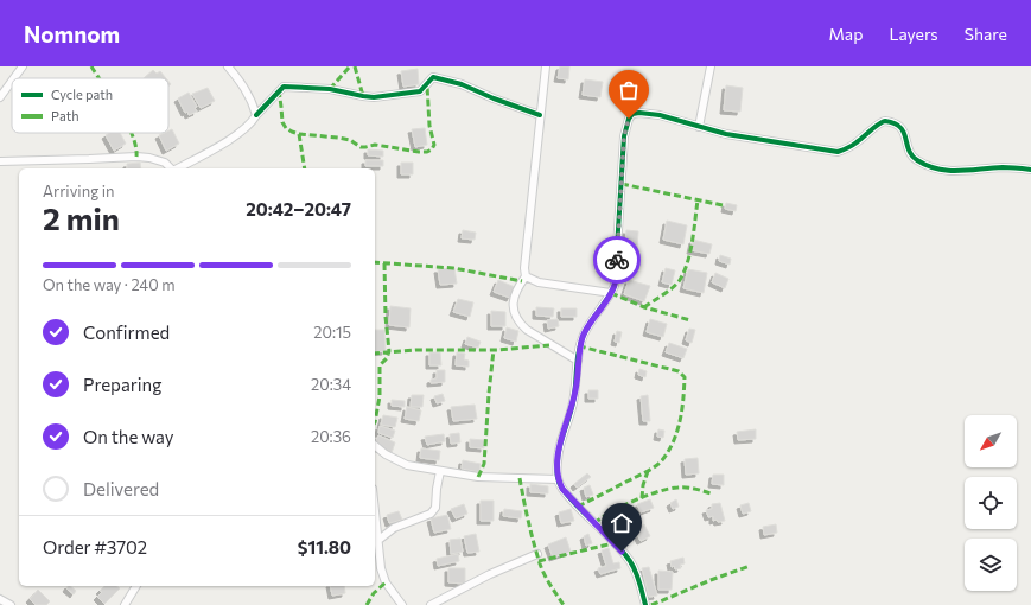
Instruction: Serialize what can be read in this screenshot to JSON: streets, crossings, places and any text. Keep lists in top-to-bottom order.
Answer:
{
  "legend": ["Cycle path", "Path"],
  "north": "bottom left",
  "page": {
    "header": "Nomnom",
    "nav": ["Map", "Layers", "Share"],
    "heading": ["2 min", "Arriving in", "20:42–20:47"],
    "panel": ["Order #3702", "$11.80"],
    "bar": "On the way · 240 m",
    "list": [
      ["Confirmed", "20:15"],
      ["Preparing", "20:34"],
      ["On the way", "20:36"],
      "Delivered"
    ]
  }
}
